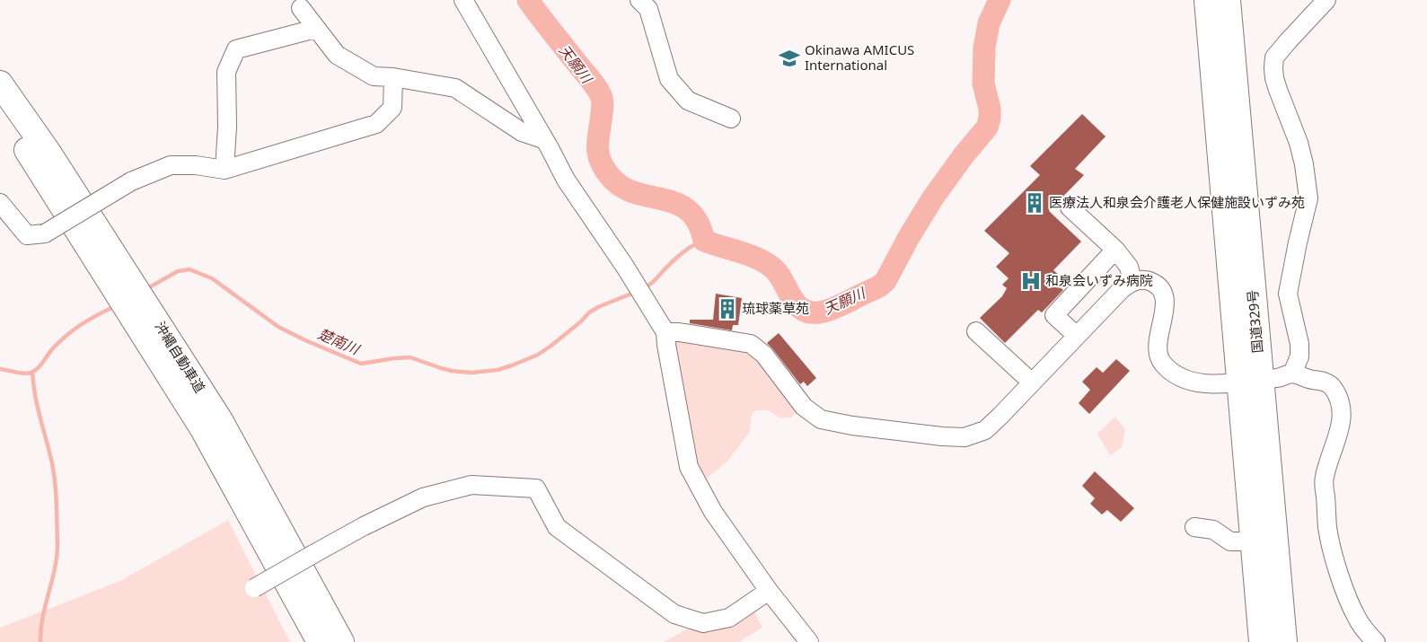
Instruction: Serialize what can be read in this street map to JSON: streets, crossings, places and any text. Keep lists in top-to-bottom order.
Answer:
{
  "streets": {
    "highway": ["国道329号", "沖縄自動車道"]
  },
  "water": ["天願川", "楚南川"],
  "places": {
    "school or university": ["Okinawa AMICUS International"],
    "building": ["医療法人和泉会介護老人保健施設いずみ苑", "琉球薬草苑"],
    "hospital": ["和泉会いずみ病院"]
  }
}
